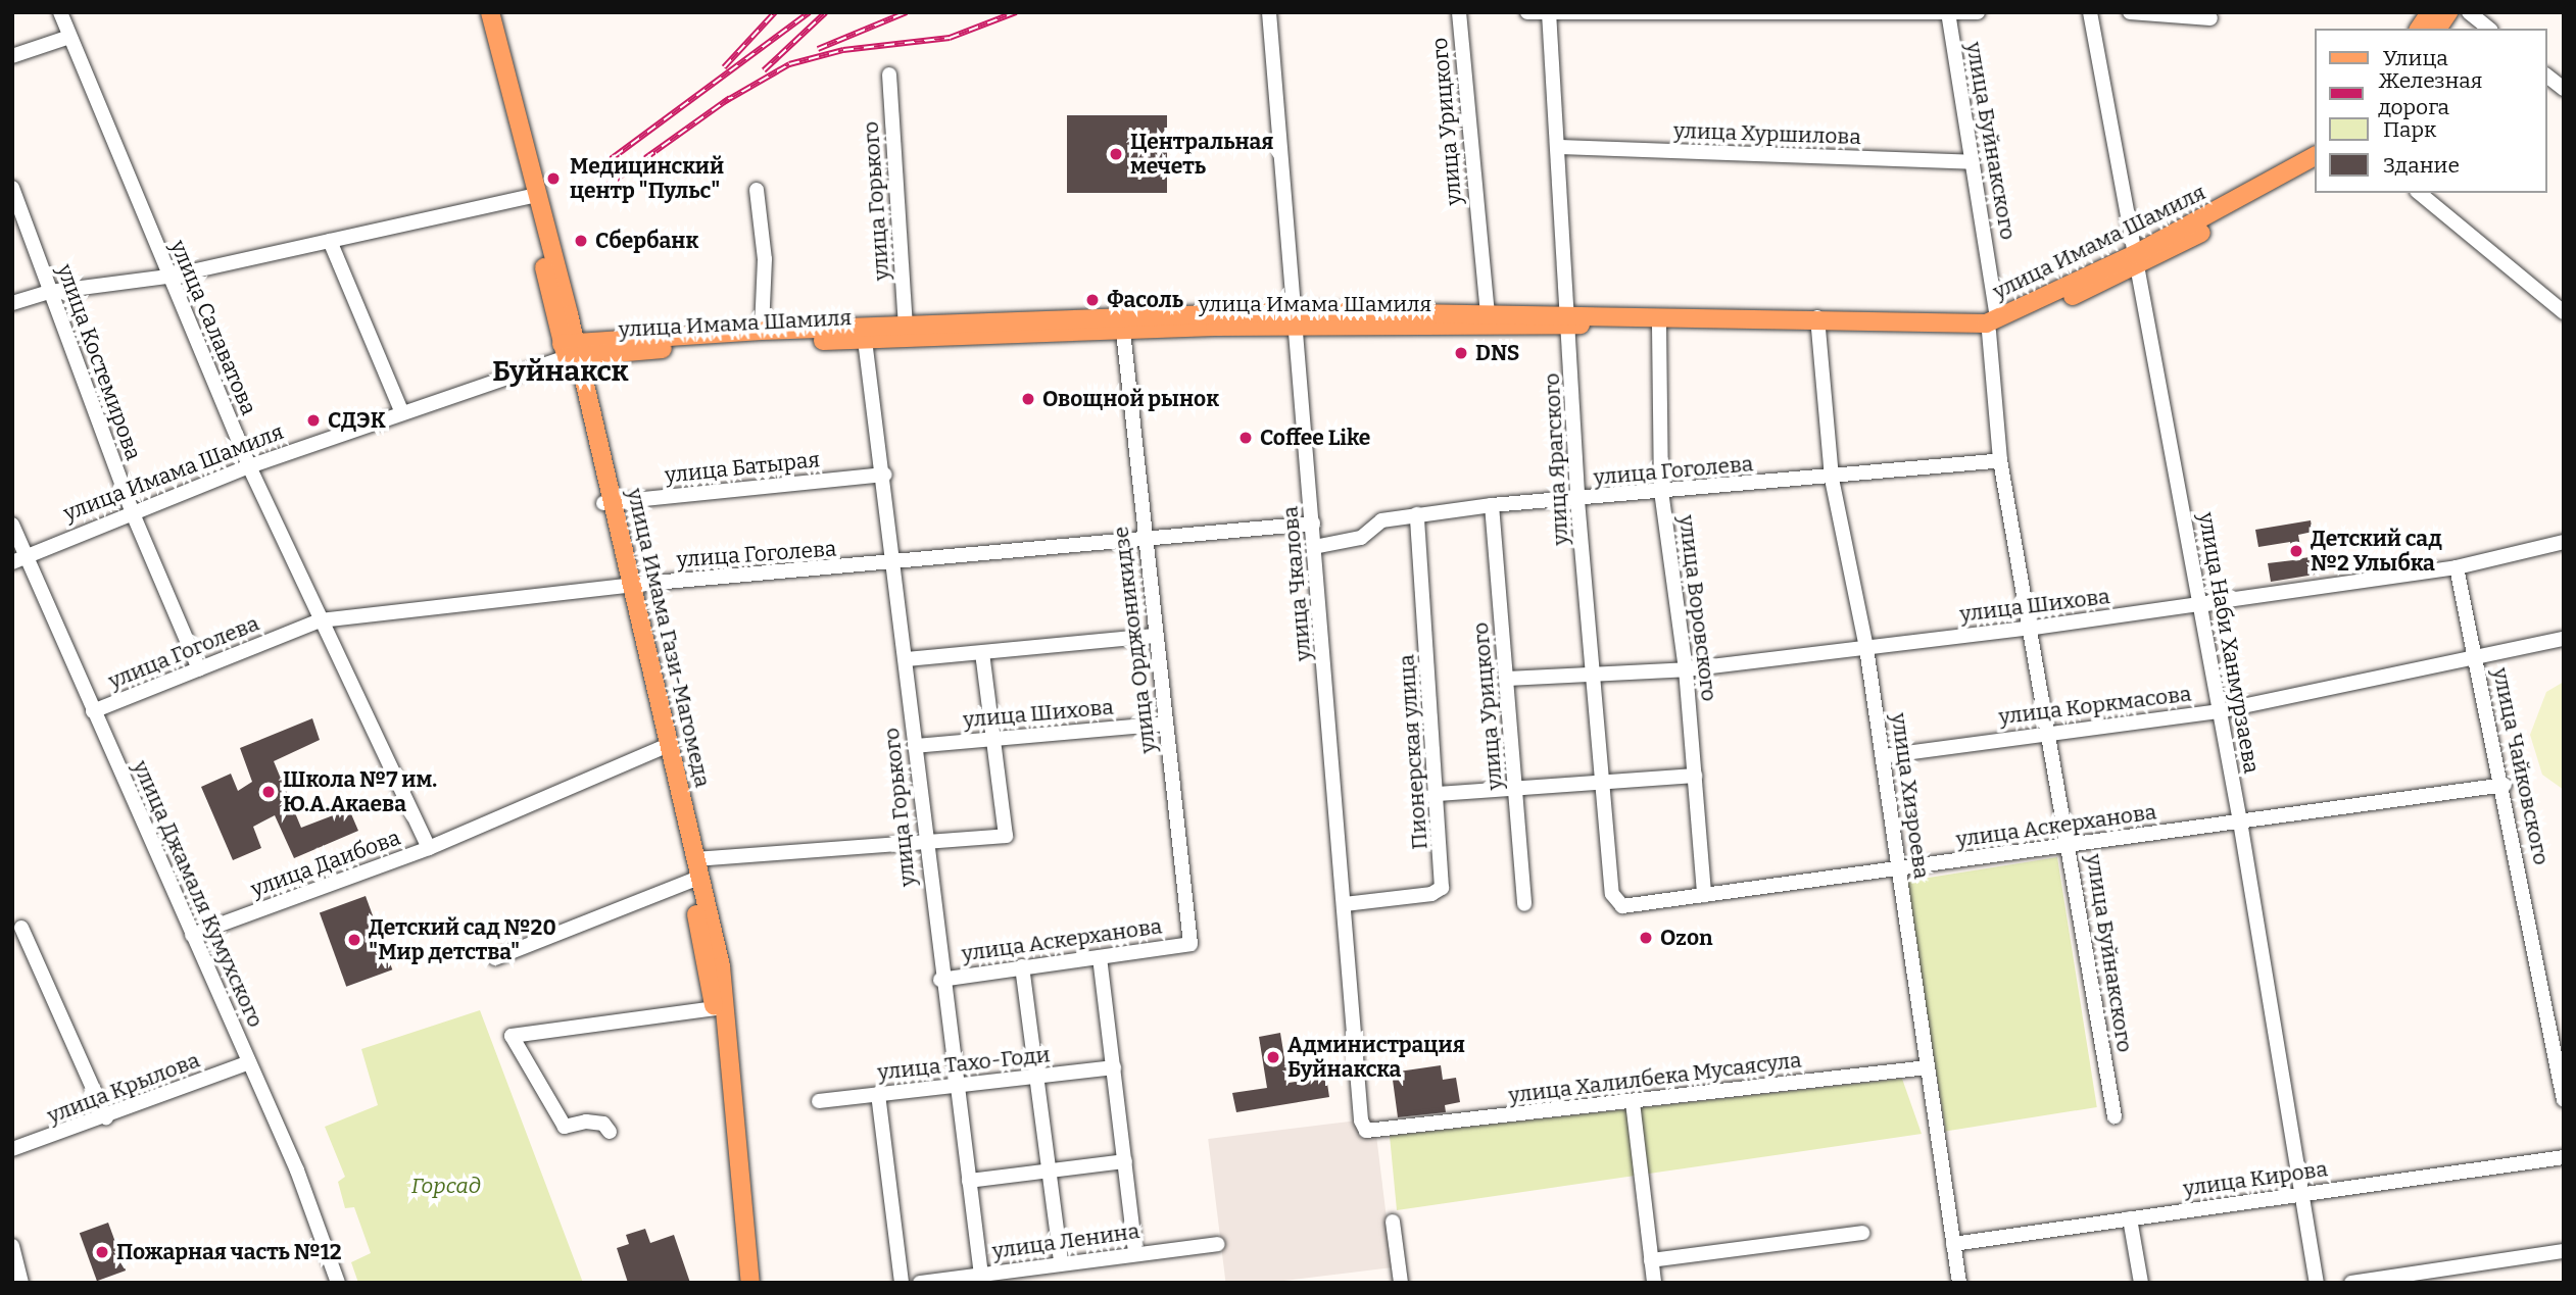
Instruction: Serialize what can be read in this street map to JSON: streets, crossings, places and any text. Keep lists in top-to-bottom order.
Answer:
{
  "streets": {
    "main road": ["улица Имама Шамиля", "улица Имама Гази-Магомеда"],
    "street": [
      "улица Урицкого",
      "улица Хуршилова",
      "улица Буйнакского",
      "улица Горького",
      "улица Салаватова",
      "улица Костемирова",
      "улица Ярагского",
      "улица Батырая",
      "улица Гоголева",
      "улица Чкалова",
      "улица Шихова",
      "улица Воровского",
      "улица Орджоникидзе",
      "улица Наби Ханмурзаева",
      "улица Коркмасова",
      "Пионерская улица",
      "улица Чайковского",
      "улица Хизроева",
      "улица Аскерханова",
      "улица Даибова",
      "улица Джамаля Кумухского",
      "улица Тахо-Годи",
      "улица Халилбека Мусаясула",
      "улица Крылова",
      "улица Кирова",
      "улица Ленина"
    ]
  },
  "crossings": [
    ["улица Урицкого", "улица Имама Шамиля"],
    ["улица Урицкого", "улица Гоголева"],
    ["улица Урицкого", "улица Шихова"],
    ["улица Хуршилова", "улица Буйнакского"],
    ["улица Хуршилова", "улица Ярагского"],
    ["улица Буйнакского", "улица Имама Шамиля"],
    ["улица Буйнакского", "улица Гоголева"],
    ["улица Буйнакского", "улица Шихова"],
    ["улица Буйнакского", "улица Коркмасова"],
    ["улица Буйнакского", "улица Аскерханова"],
    ["улица Горького", "улица Имама Шамиля"],
    ["улица Горького", "улица Батырая"],
    ["улица Горького", "улица Гоголева"],
    ["улица Горького", "улица Шихова"],
    ["улица Горького", "улица Аскерханова"],
    ["улица Горького", "улица Тахо-Годи"],
    ["улица Горького", "улица Ленина"],
    ["улица Имама Шамиля", "улица Салаватова"],
    ["улица Имама Шамиля", "улица Костемирова"],
    ["улица Имама Шамиля", "улица Ярагского"],
    ["улица Имама Шамиля", "улица Чкалова"],
    ["улица Имама Шамиля", "улица Воровского"],
    ["улица Имама Шамиля", "улица Имама Гази-Магомеда"],
    ["улица Имама Шамиля", "улица Орджоникидзе"],
    ["улица Имама Шамиля", "улица Наби Ханмурзаева"],
    ["улица Имама Шамиля", "улица Хизроева"],
    ["улица Имама Шамиля", "улица Джамаля Кумухского"],
    ["улица Салаватова", "улица Гоголева"],
    ["улица Салаватова", "улица Даибова"],
    ["улица Костемирова", "улица Гоголева"],
    ["улица Ярагского", "улица Гоголева"],
    ["улица Ярагского", "улица Шихова"],
    ["улица Ярагского", "улица Аскерханова"],
    ["улица Батырая", "улица Имама Гази-Магомеда"],
    ["улица Гоголева", "улица Чкалова"],
    ["улица Гоголева", "улица Воровского"],
    ["улица Гоголева", "улица Имама Гази-Магомеда"],
    ["улица Гоголева", "улица Орджоникидзе"],
    ["улица Гоголева", "Пионерская улица"],
    ["улица Гоголева", "улица Хизроева"],
    ["улица Гоголева", "улица Джамаля Кумухского"],
    ["улица Чкалова", "Пионерская улица"],
    ["улица Чкалова", "улица Халилбека Мусаясула"],
    ["улица Шихова", "улица Воровского"],
    ["улица Шихова", "улица Орджоникидзе"],
    ["улица Шихова", "улица Наби Ханмурзаева"],
    ["улица Шихова", "улица Чайковского"],
    ["улица Шихова", "улица Хизроева"],
    ["улица Воровского", "улица Аскерханова"],
    ["улица Имама Гази-Магомеда", "улица Даибова"],
    ["улица Орджоникидзе", "улица Аскерханова"],
    ["улица Наби Ханмурзаева", "улица Коркмасова"],
    ["улица Наби Ханмурзаева", "улица Аскерханова"],
    ["улица Наби Ханмурзаева", "улица Кирова"],
    ["улица Коркмасова", "улица Чайковского"],
    ["улица Коркмасова", "улица Хизроева"],
    ["улица Чайковского", "улица Аскерханова"],
    ["улица Хизроева", "улица Аскерханова"],
    ["улица Хизроева", "улица Халилбека Мусаясула"],
    ["улица Хизроева", "улица Кирова"],
    ["улица Даибова", "улица Джамаля Кумухского"],
    ["улица Джамаля Кумухского", "улица Крылова"]
  ],
  "districts": ["Буйнакск"],
  "parks": ["Горсад"],
  "places": [
    "Центральная мечеть",
    "Медицинский центр \"Пульс\"",
    "Сбербанк",
    "Фасоль",
    "DNS",
    "Овощной рынок",
    "СДЭК",
    "Coffee Like",
    "Детский сад №2 Улыбка",
    "Школа №7 им. Ю.А.Акаева",
    "Ozon",
    "Детский сад №20 \"Мир детства\"",
    "Администрация Буйнакска",
    "Пожарная часть №12"
  ],
  "legend": [
    "Улица",
    "Железная дорога",
    "Парк",
    "Здание"
  ]
}
